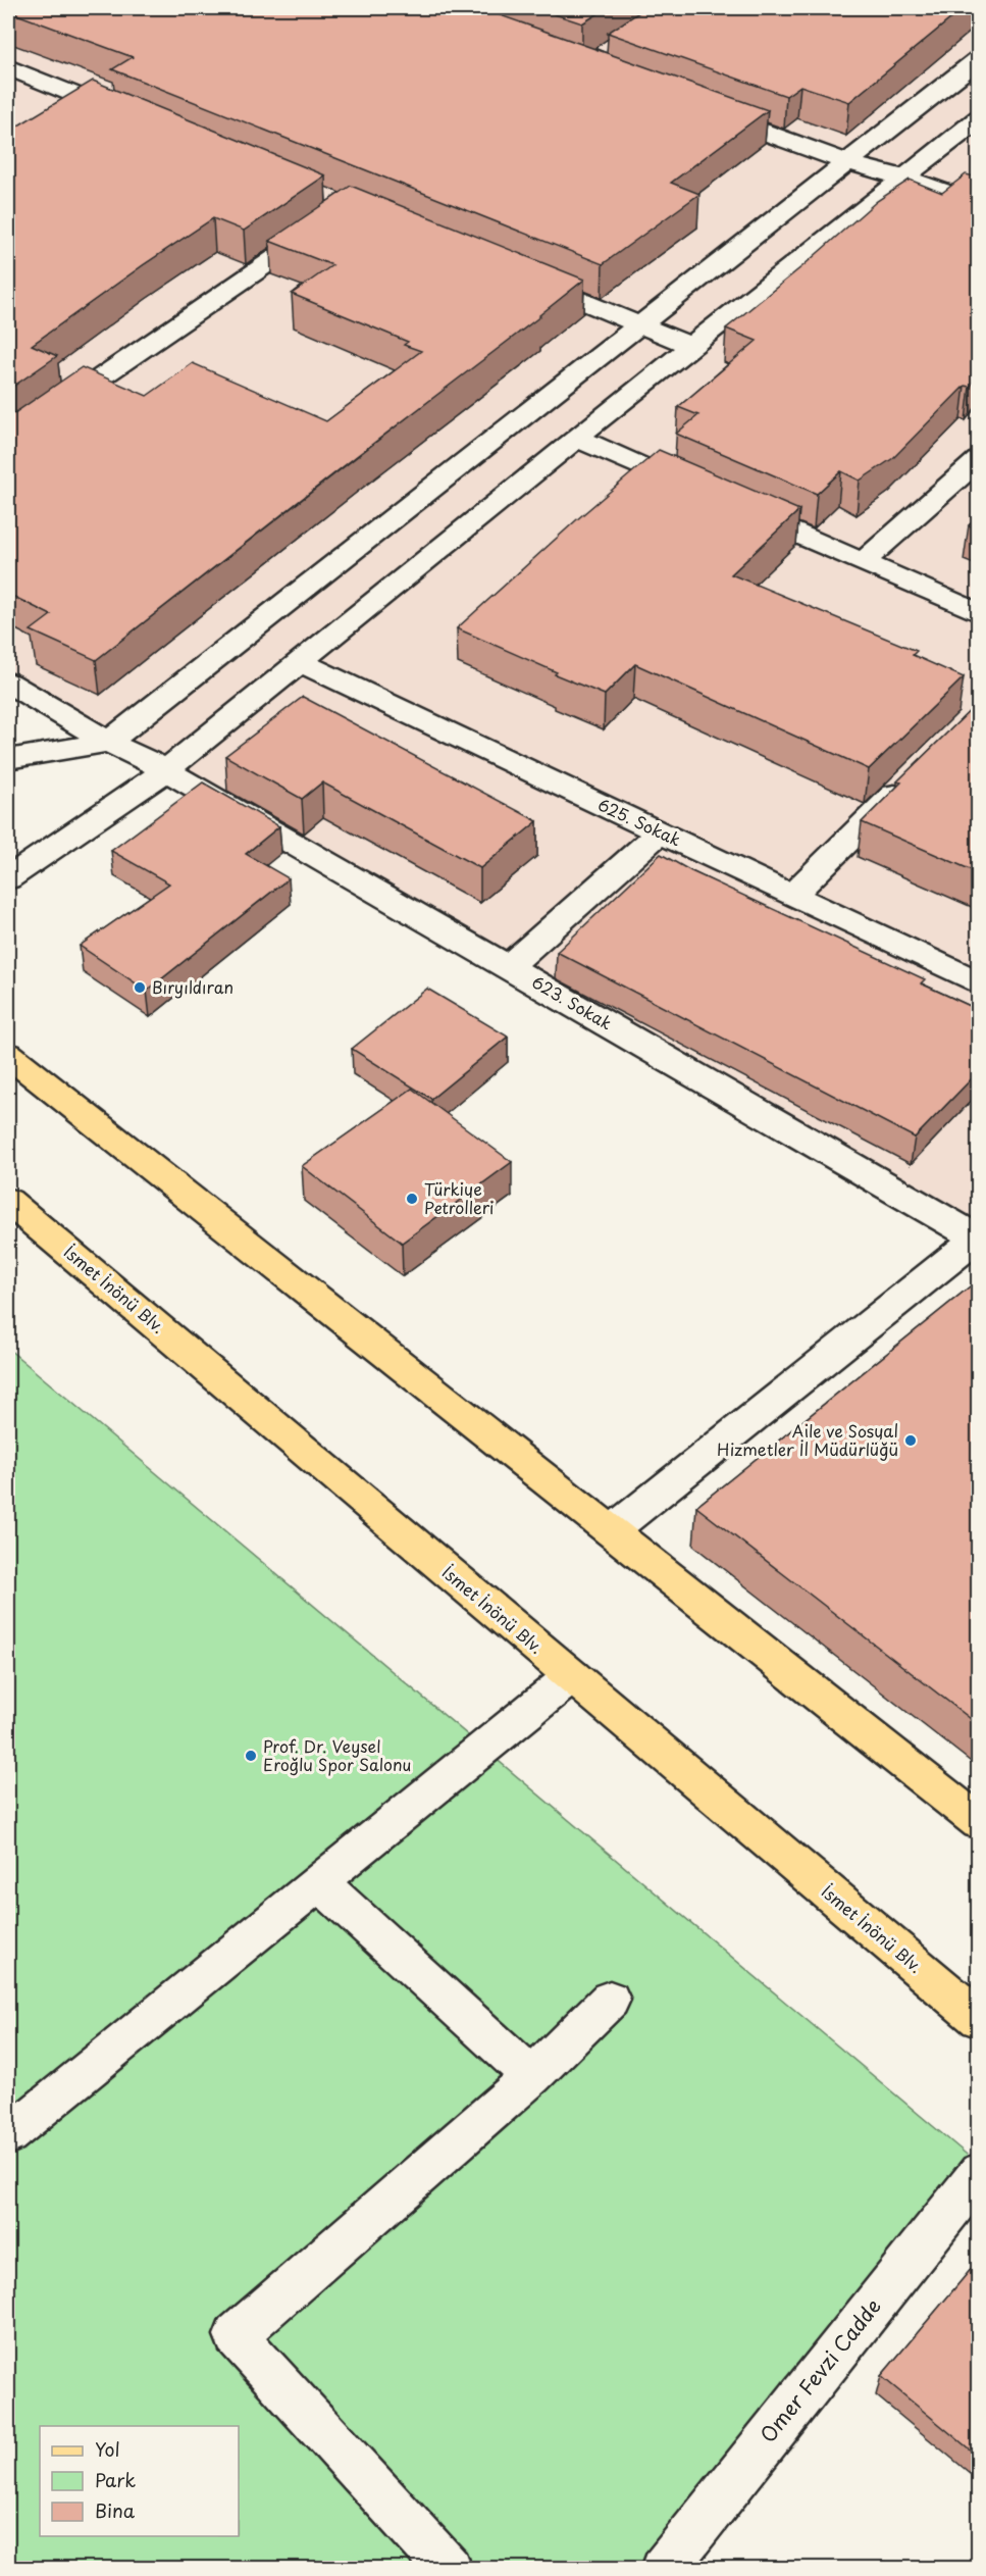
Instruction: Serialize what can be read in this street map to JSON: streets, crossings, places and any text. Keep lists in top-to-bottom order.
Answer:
{
  "streets": {
    "main road": ["İsmet İnönü Blv."],
    "street": ["625. Sokak", "623. Sokak", "Omer Fevzi Cadde"]
  },
  "places": [
    "Bıryıldıran",
    "Türkiye Petrolleri",
    "Aile ve Sosyal Hizmetler İl Müdürlüğü",
    "Prof. Dr. Veysel Eroğlu Spor Salonu"
  ],
  "legend": ["Yol", "Park", "Bina"]
}
